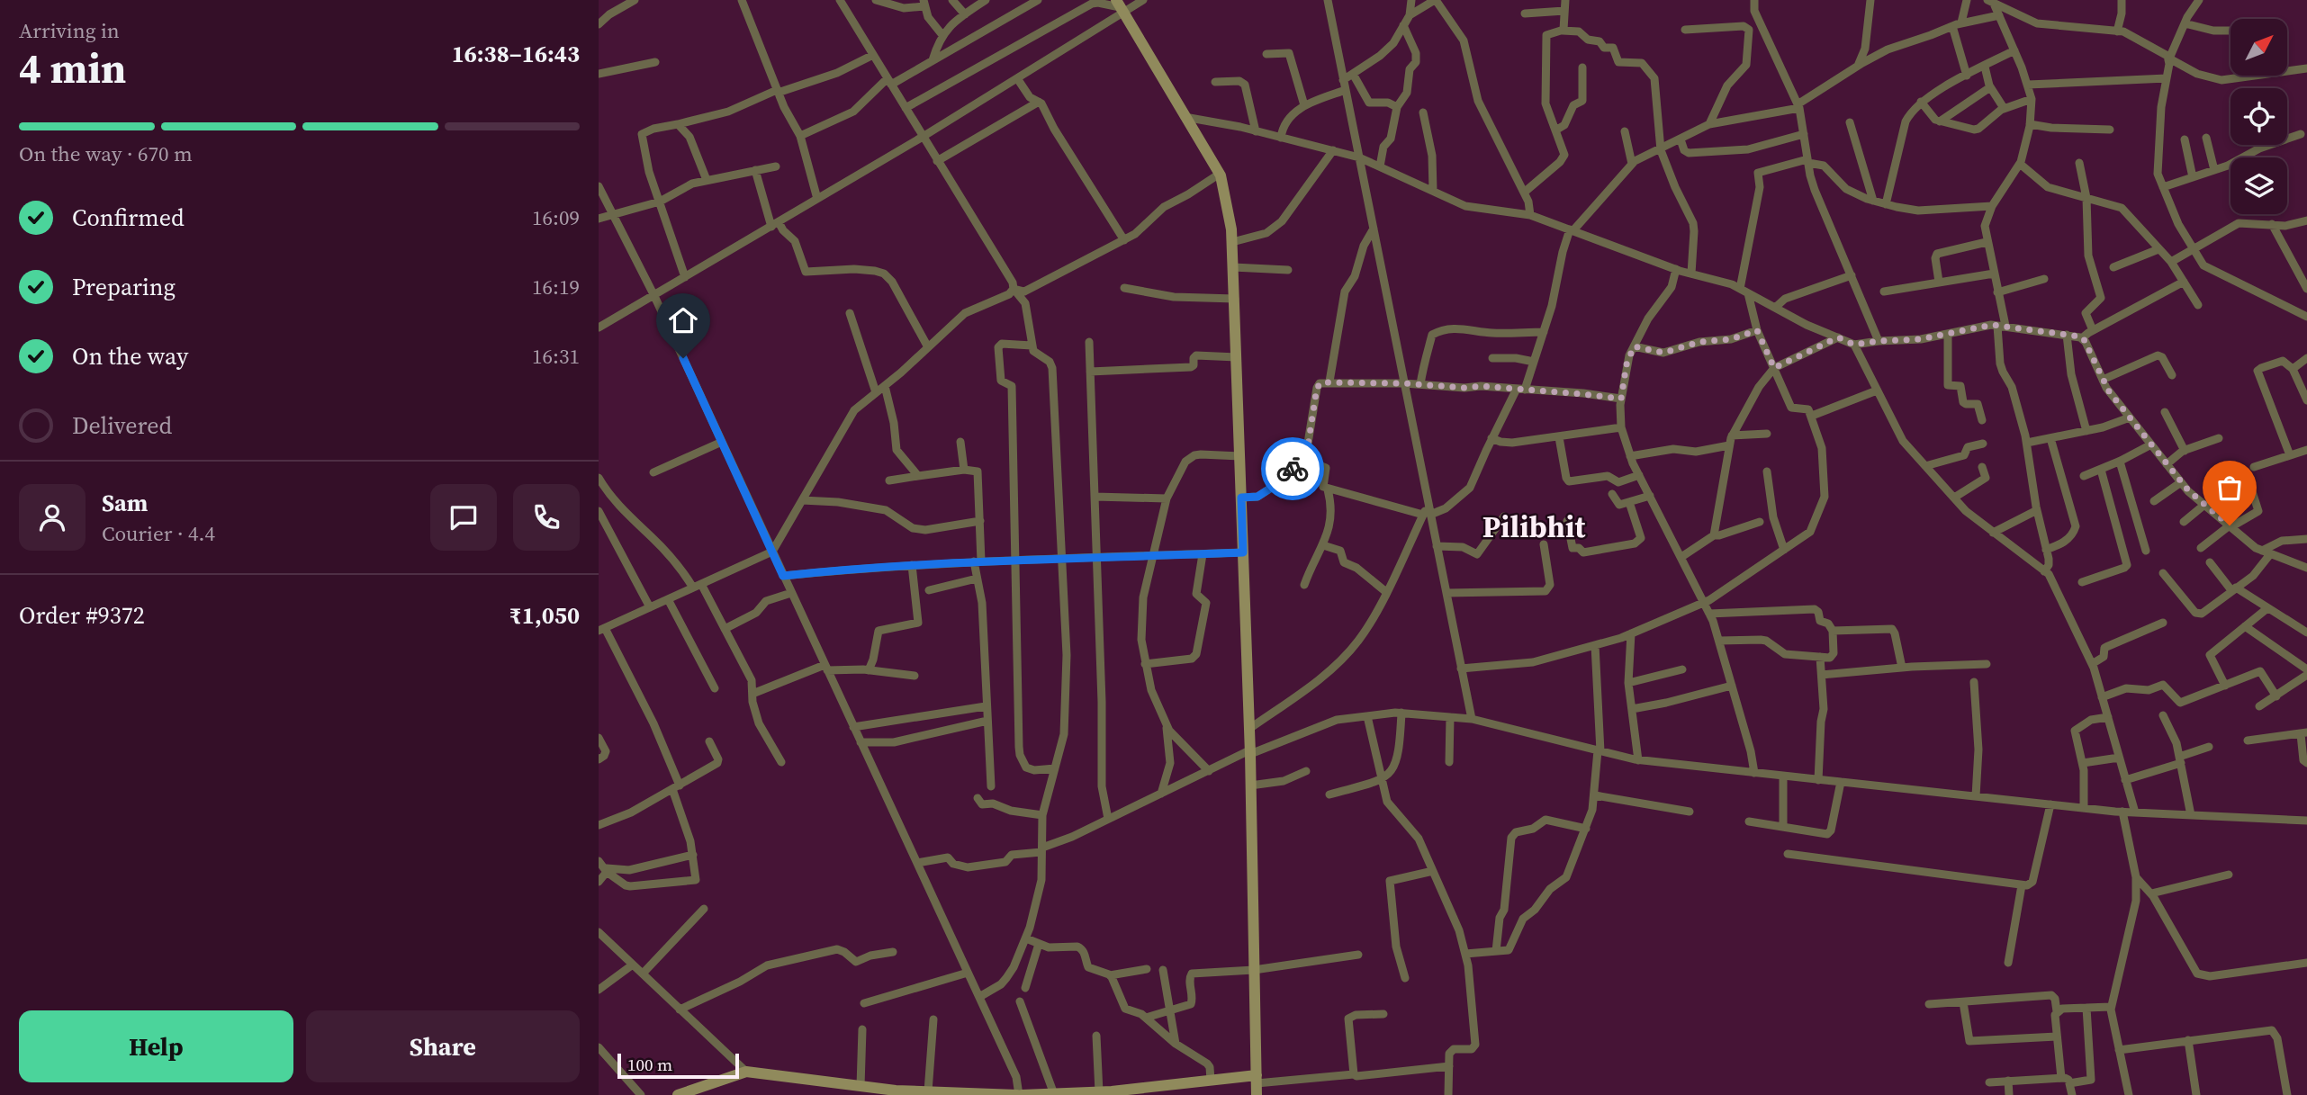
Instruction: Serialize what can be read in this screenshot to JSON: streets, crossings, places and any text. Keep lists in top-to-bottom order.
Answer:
{
  "districts": ["Pilibhit"],
  "scale_bar": "100 m",
  "north": "top right",
  "page": {
    "heading": ["4 min", "Arriving in", "16:38–16:43"],
    "panel": [
      "Sam",
      "Courier · 4.4",
      "Order #9372",
      "₹1,050"
    ],
    "bar": "On the way · 670 m",
    "list": [
      ["Confirmed", "16:09"],
      ["Preparing", "16:19"],
      ["On the way", "16:31"],
      "Delivered"
    ],
    "buttons": ["Help", "Share"],
    "scale": "100 m"
  }
}
